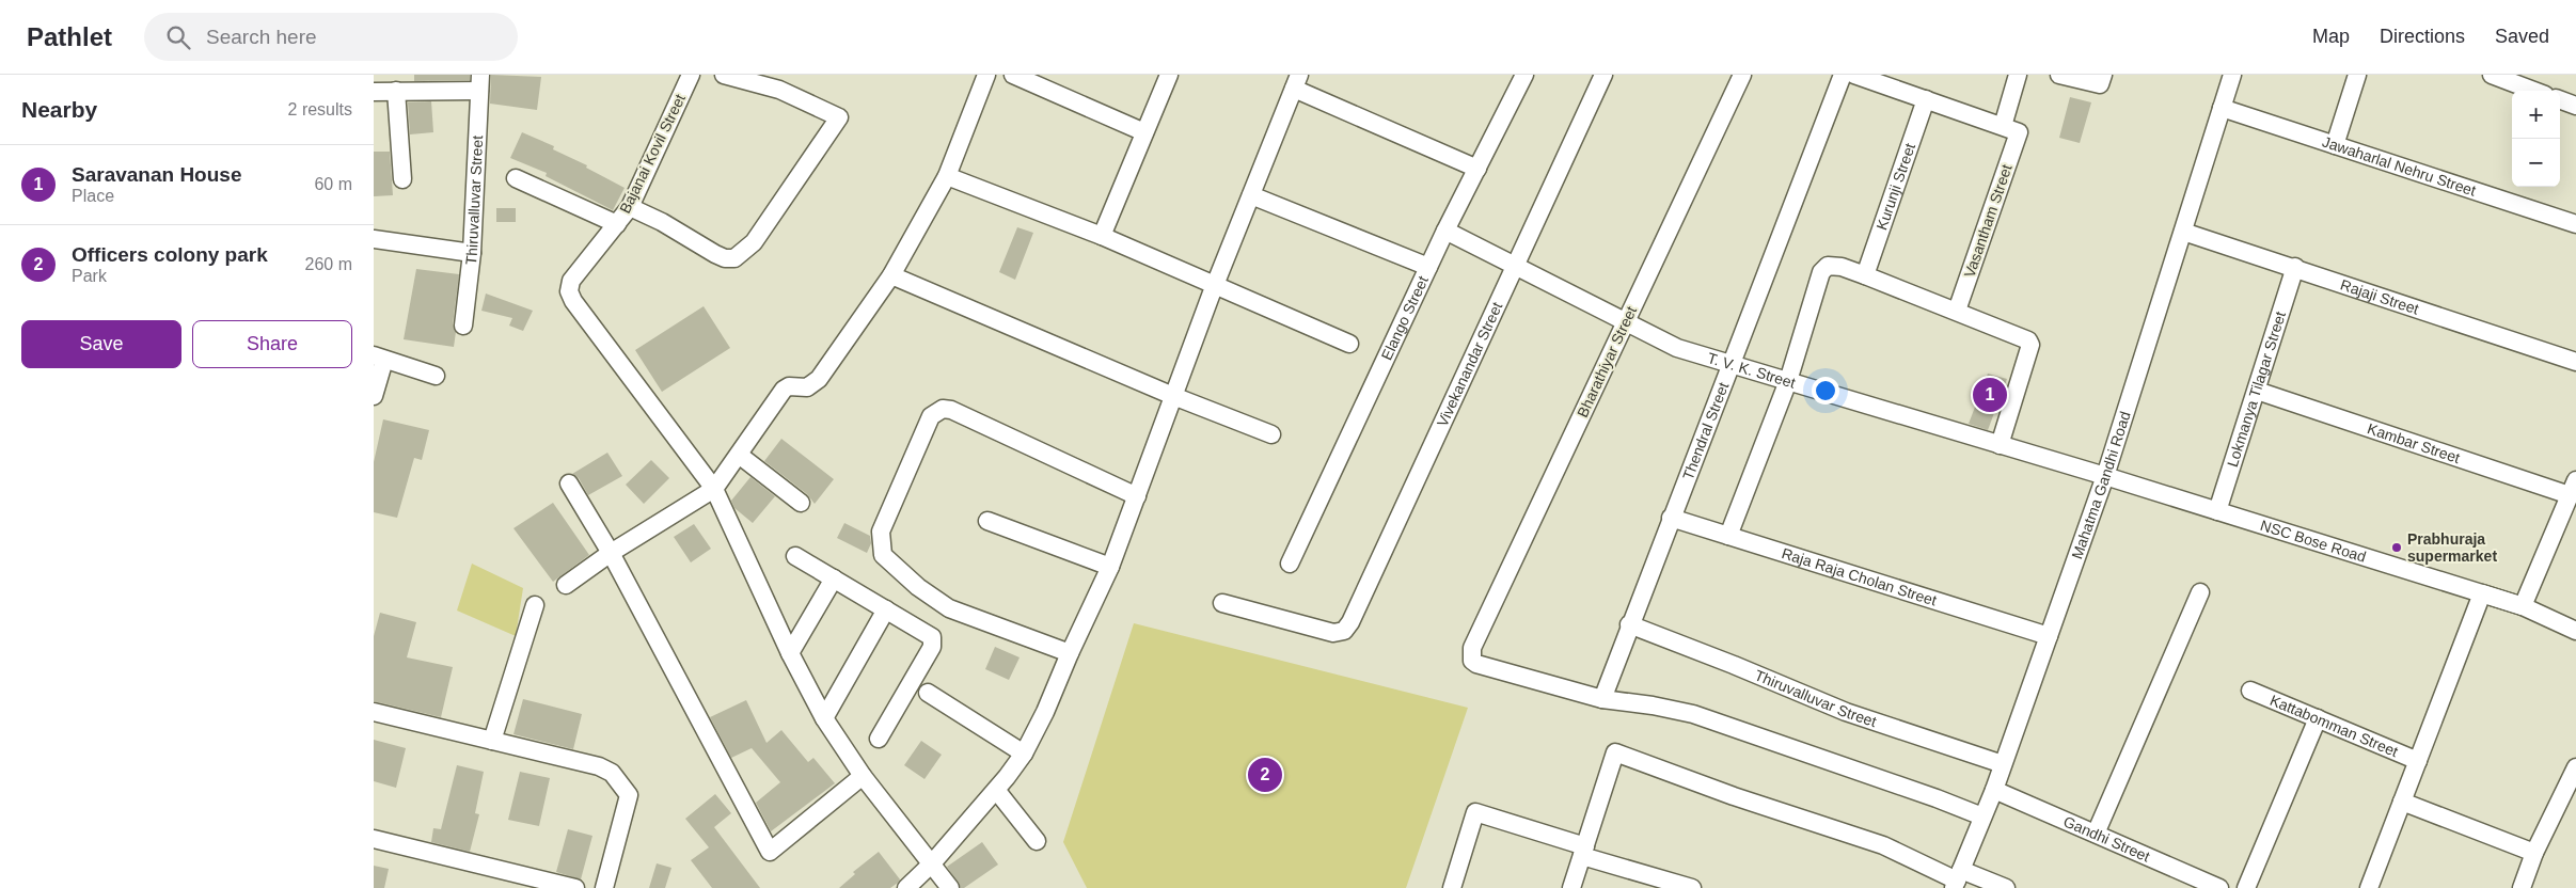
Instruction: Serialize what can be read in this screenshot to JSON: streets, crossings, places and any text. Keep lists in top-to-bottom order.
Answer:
{
  "streets": {
    "street": [
      "Bajanai Kovil Street",
      "Jawaharlal Nehru Street",
      "Kurunji Street",
      "Thiruvalluvar Street",
      "Vasantham Street",
      "Rajaji Street",
      "Elango Street",
      "Bharathiyar Street",
      "Vivekanandar Street",
      "T. V. K. Street",
      "Lokmanya Tilagar Street",
      "Thendral Street",
      "Kambar Street",
      "Mahatma Gandhi Road",
      "NSC Bose Road",
      "Raja Raja Cholan Street",
      "Kattabomman Street",
      "Gandhi Street"
    ]
  },
  "crossings": [
    ["Jawaharlal Nehru Street", "Mahatma Gandhi Road"],
    ["Thiruvalluvar Street", "Thendral Street"],
    ["Thiruvalluvar Street", "Mahatma Gandhi Road"],
    ["Rajaji Street", "Lokmanya Tilagar Street"],
    ["Rajaji Street", "Mahatma Gandhi Road"],
    ["Elango Street", "T. V. K. Street"],
    ["Bharathiyar Street", "T. V. K. Street"],
    ["Bharathiyar Street", "Thendral Street"],
    ["Vivekanandar Street", "T. V. K. Street"],
    ["T. V. K. Street", "Thendral Street"],
    ["T. V. K. Street", "Mahatma Gandhi Road"],
    ["T. V. K. Street", "NSC Bose Road"],
    ["Lokmanya Tilagar Street", "Kambar Street"],
    ["Lokmanya Tilagar Street", "NSC Bose Road"],
    ["Thendral Street", "Raja Raja Cholan Street"],
    ["Mahatma Gandhi Road", "NSC Bose Road"],
    ["Mahatma Gandhi Road", "Raja Raja Cholan Street"],
    ["Mahatma Gandhi Road", "Gandhi Street"]
  ],
  "places": ["Prabhuraja supermarket"],
  "page": {
    "header": "Pathlet",
    "search": "Search here",
    "nav": ["Map", "Directions", "Saved"],
    "heading": ["Nearby", "2 results"],
    "map_buttons": ["+", "−"],
    "list": [
      {
        "mark": "1",
        "name": "Saravanan House",
        "note": "Place",
        "value": "60 m"
      },
      {
        "mark": "2",
        "name": "Officers colony park",
        "note": "Park",
        "value": "260 m"
      }
    ],
    "buttons": ["Save", "Share"],
    "pins": ["1", "2"]
  }
}
